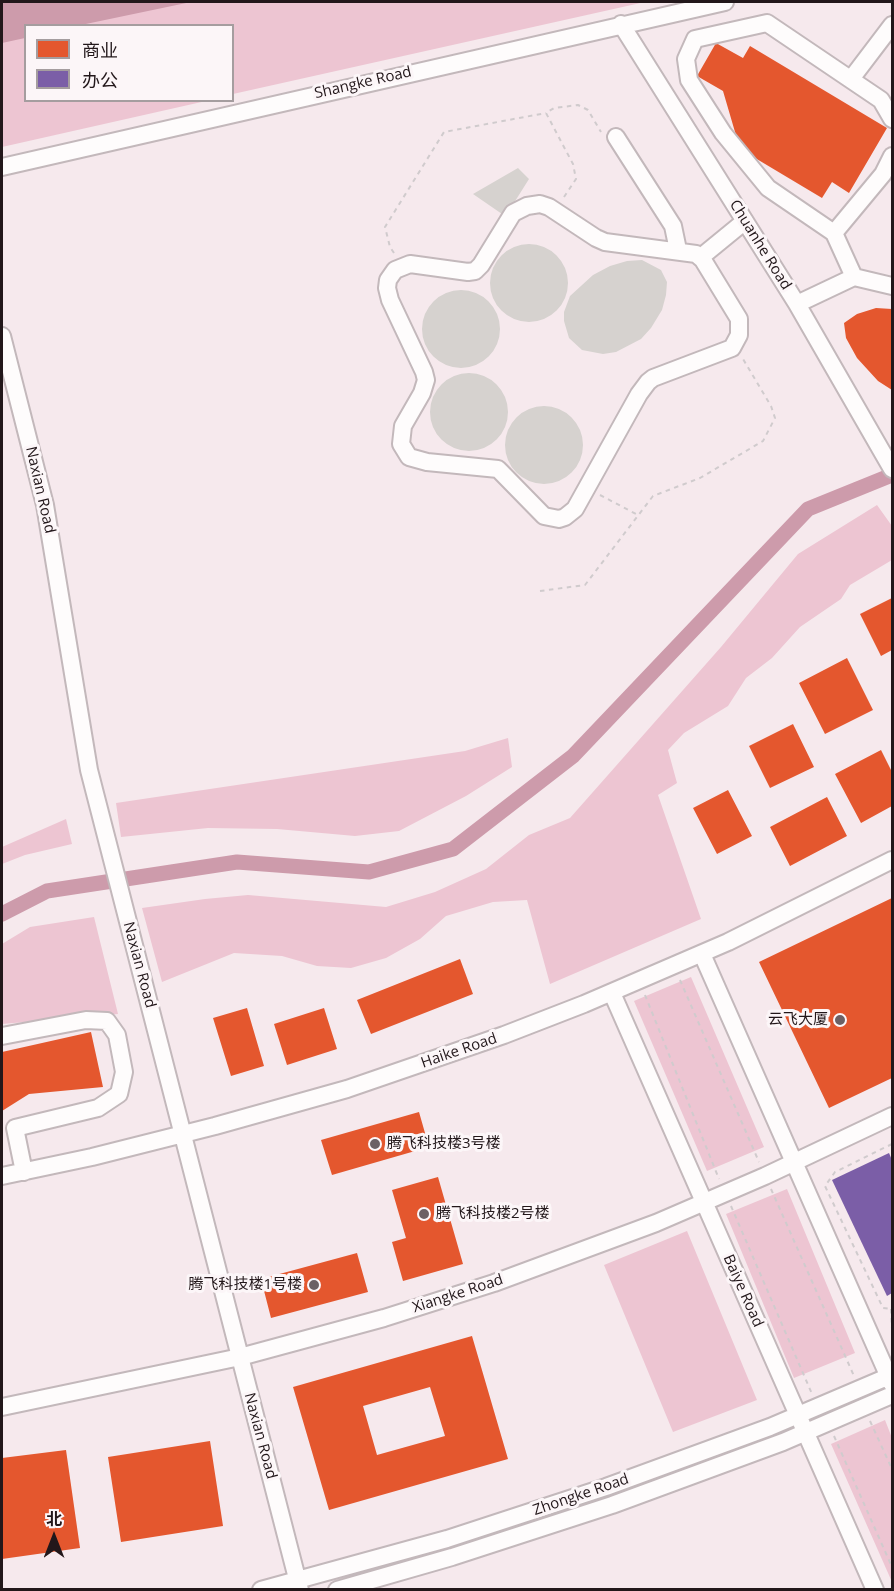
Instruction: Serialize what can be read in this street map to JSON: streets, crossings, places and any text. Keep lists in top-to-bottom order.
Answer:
{
  "streets": {
    "street": [
      "Shangke Road",
      "Chuanhe Road",
      "Naxian Road",
      "Haike Road",
      "Baiye Road",
      "Xiangke Road",
      "Zhongke Road"
    ]
  },
  "crossings": [
    ["Shangke Road", "Chuanhe Road"],
    ["Naxian Road", "Haike Road"],
    ["Naxian Road", "Xiangke Road"],
    ["Naxian Road", "Zhongke Road"],
    ["Haike Road", "Baiye Road"],
    ["Baiye Road", "Xiangke Road"],
    ["Baiye Road", "Zhongke Road"]
  ],
  "places": [
    "云飞大厦",
    "腾飞科技楼3号楼",
    "腾飞科技楼2号楼",
    "腾飞科技楼1号楼"
  ],
  "legend": ["商业", "办公"],
  "north": "top"
}
